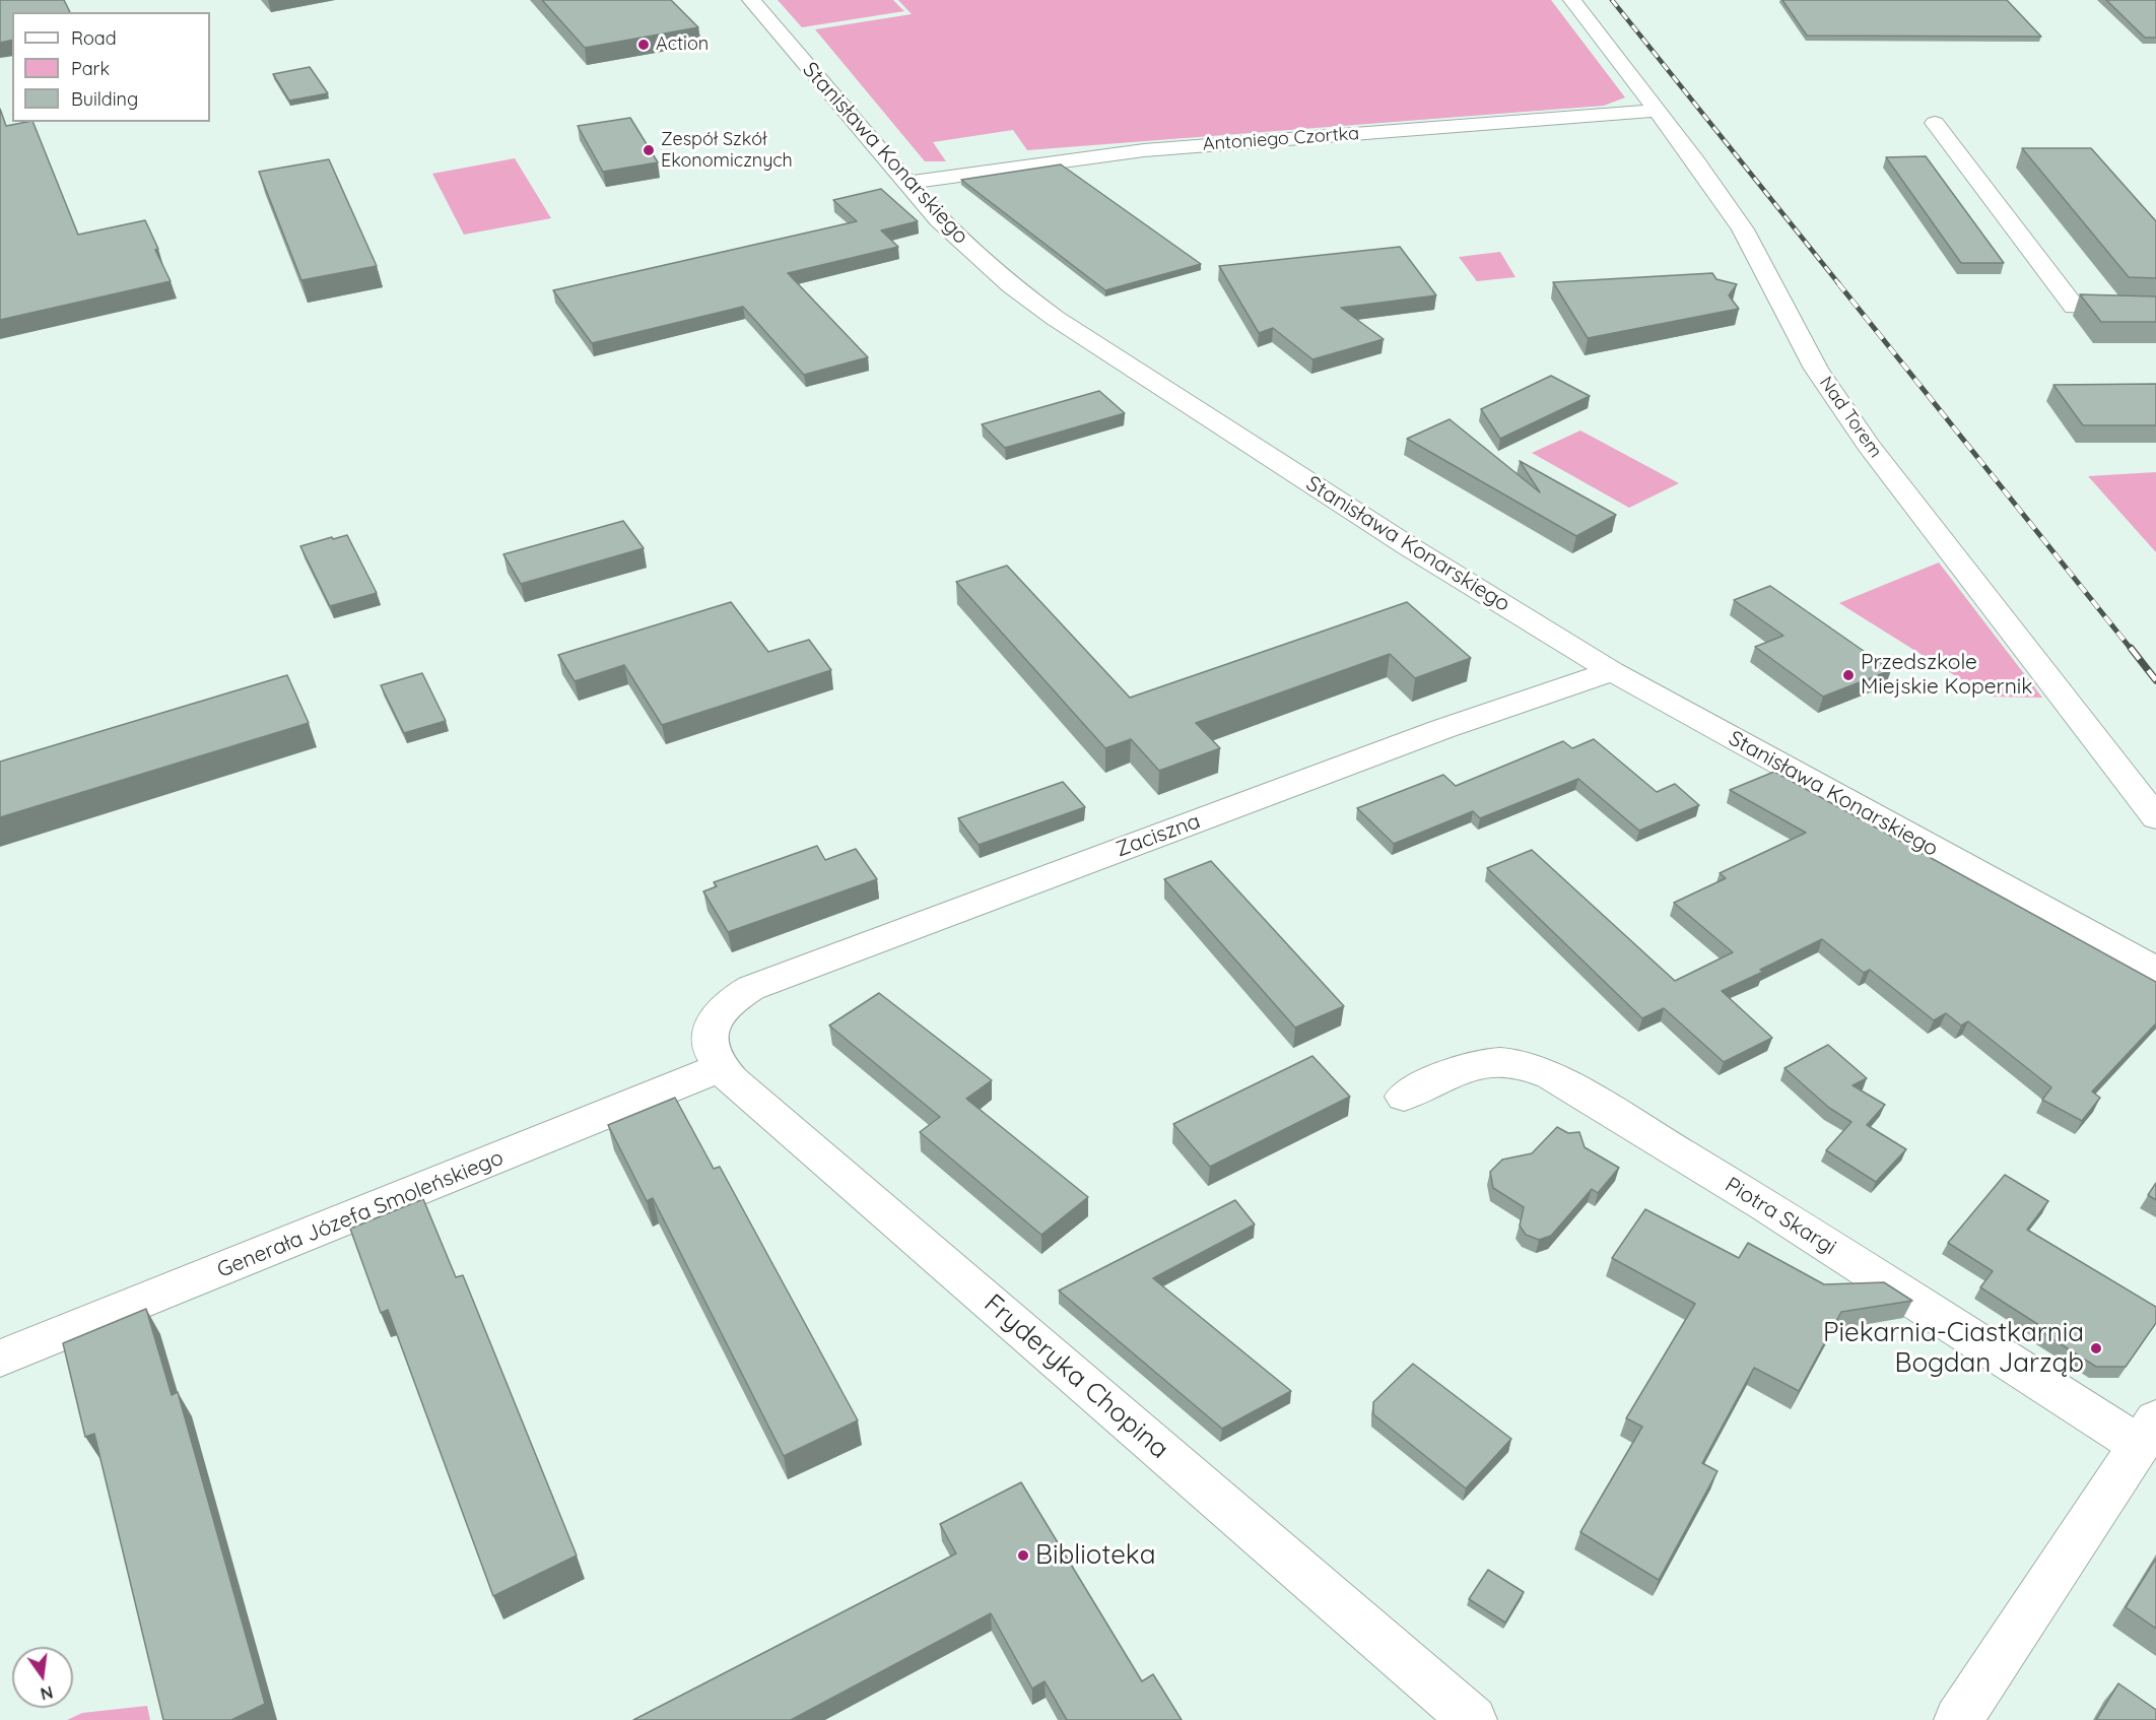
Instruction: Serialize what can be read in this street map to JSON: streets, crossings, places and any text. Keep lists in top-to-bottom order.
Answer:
{
  "streets": {
    "street": [
      "Antoniego Czortka",
      "Stanisława Konarskiego",
      "Nad Torem",
      "Zaciszna",
      "Generała Józefa Smoleńskiego",
      "Piotra Skargi",
      "Fryderyka Chopina"
    ]
  },
  "crossings": [
    ["Antoniego Czortka", "Stanisława Konarskiego"],
    ["Antoniego Czortka", "Nad Torem"],
    ["Stanisława Konarskiego", "Zaciszna"],
    ["Zaciszna", "Generała Józefa Smoleńskiego"],
    ["Zaciszna", "Fryderyka Chopina"],
    ["Generała Józefa Smoleńskiego", "Fryderyka Chopina"]
  ],
  "places": [
    "Action",
    "Zespół Szkół Ekonomicznych",
    "Przedszkole Miejskie Kopernik",
    "Piekarnia-Ciastkarnia Bogdan Jarząb",
    "Biblioteka"
  ],
  "legend": ["Road", "Park", "Building"],
  "north": "bottom"
}
